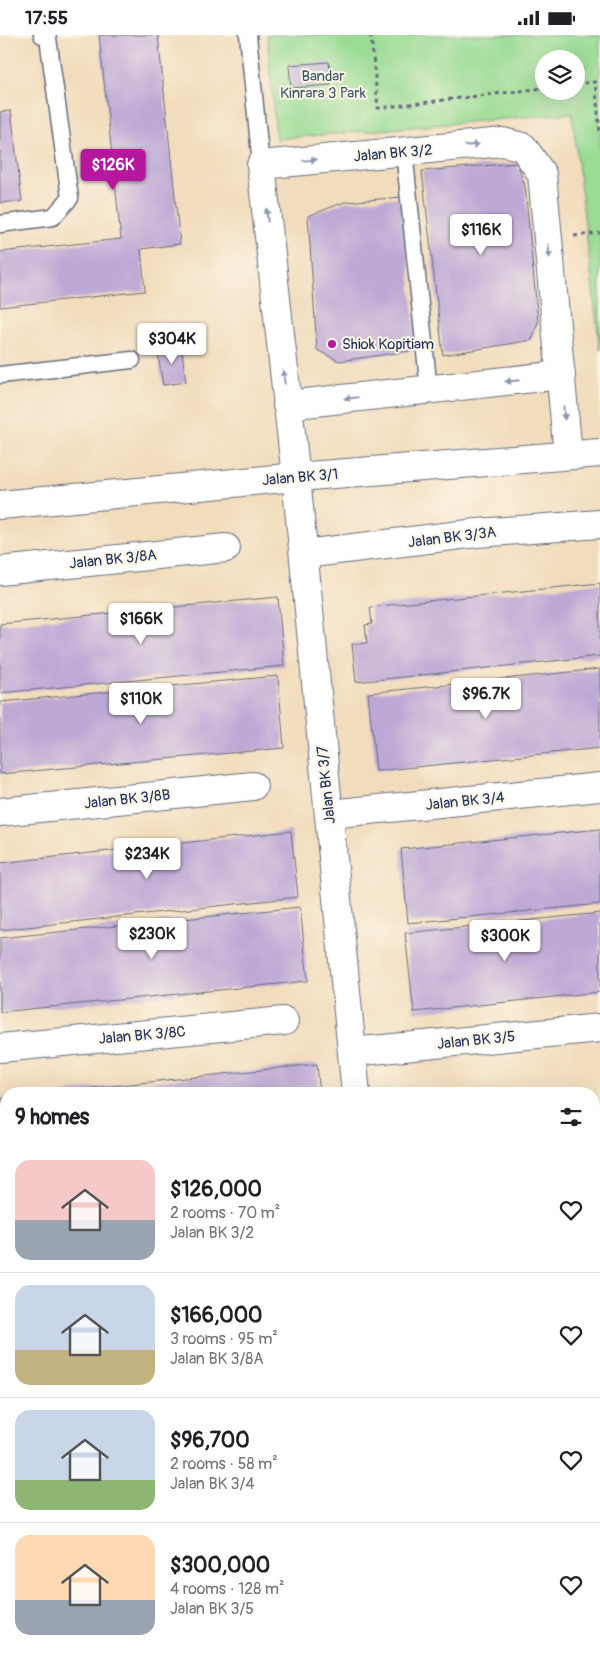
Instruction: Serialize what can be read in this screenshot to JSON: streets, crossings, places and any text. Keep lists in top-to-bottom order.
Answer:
{
  "streets": {
    "street": [
      "Jalan BK 3/2",
      "Jalan BK 3/1",
      "Jalan BK 3/3A",
      "Jalan BK 3/8A",
      "Jalan BK 3/7",
      "Jalan BK 3/8B",
      "Jalan BK 3/4",
      "Jalan BK 3/8C",
      "Jalan BK 3/5"
    ]
  },
  "crossings": [
    ["Jalan BK 3/2", "Jalan BK 3/1"],
    ["Jalan BK 3/1", "Jalan BK 3/7"],
    ["Jalan BK 3/3A", "Jalan BK 3/7"],
    ["Jalan BK 3/7", "Jalan BK 3/4"],
    ["Jalan BK 3/7", "Jalan BK 3/5"]
  ],
  "parks": ["Bandar Kinrara 3 Park"],
  "places": ["Shiok Kopitiam"],
  "page": {
    "status": "17:55",
    "price": [
      "$126K",
      "$116K",
      "$304K",
      "$166K",
      "$96.7K",
      "$110K",
      "$234K",
      "$230K",
      "$300K"
    ],
    "heading": "9 homes",
    "list": [
      {
        "name": "$126,000",
        "note": "2 rooms · 70 m² · Jalan BK 3/2"
      },
      {
        "name": "$166,000",
        "note": "3 rooms · 95 m² · Jalan BK 3/8A"
      },
      {
        "name": "$96,700",
        "note": "2 rooms · 58 m² · Jalan BK 3/4"
      },
      {
        "name": "$300,000",
        "note": "4 rooms · 128 m² · Jalan BK 3/5"
      }
    ]
  }
}
